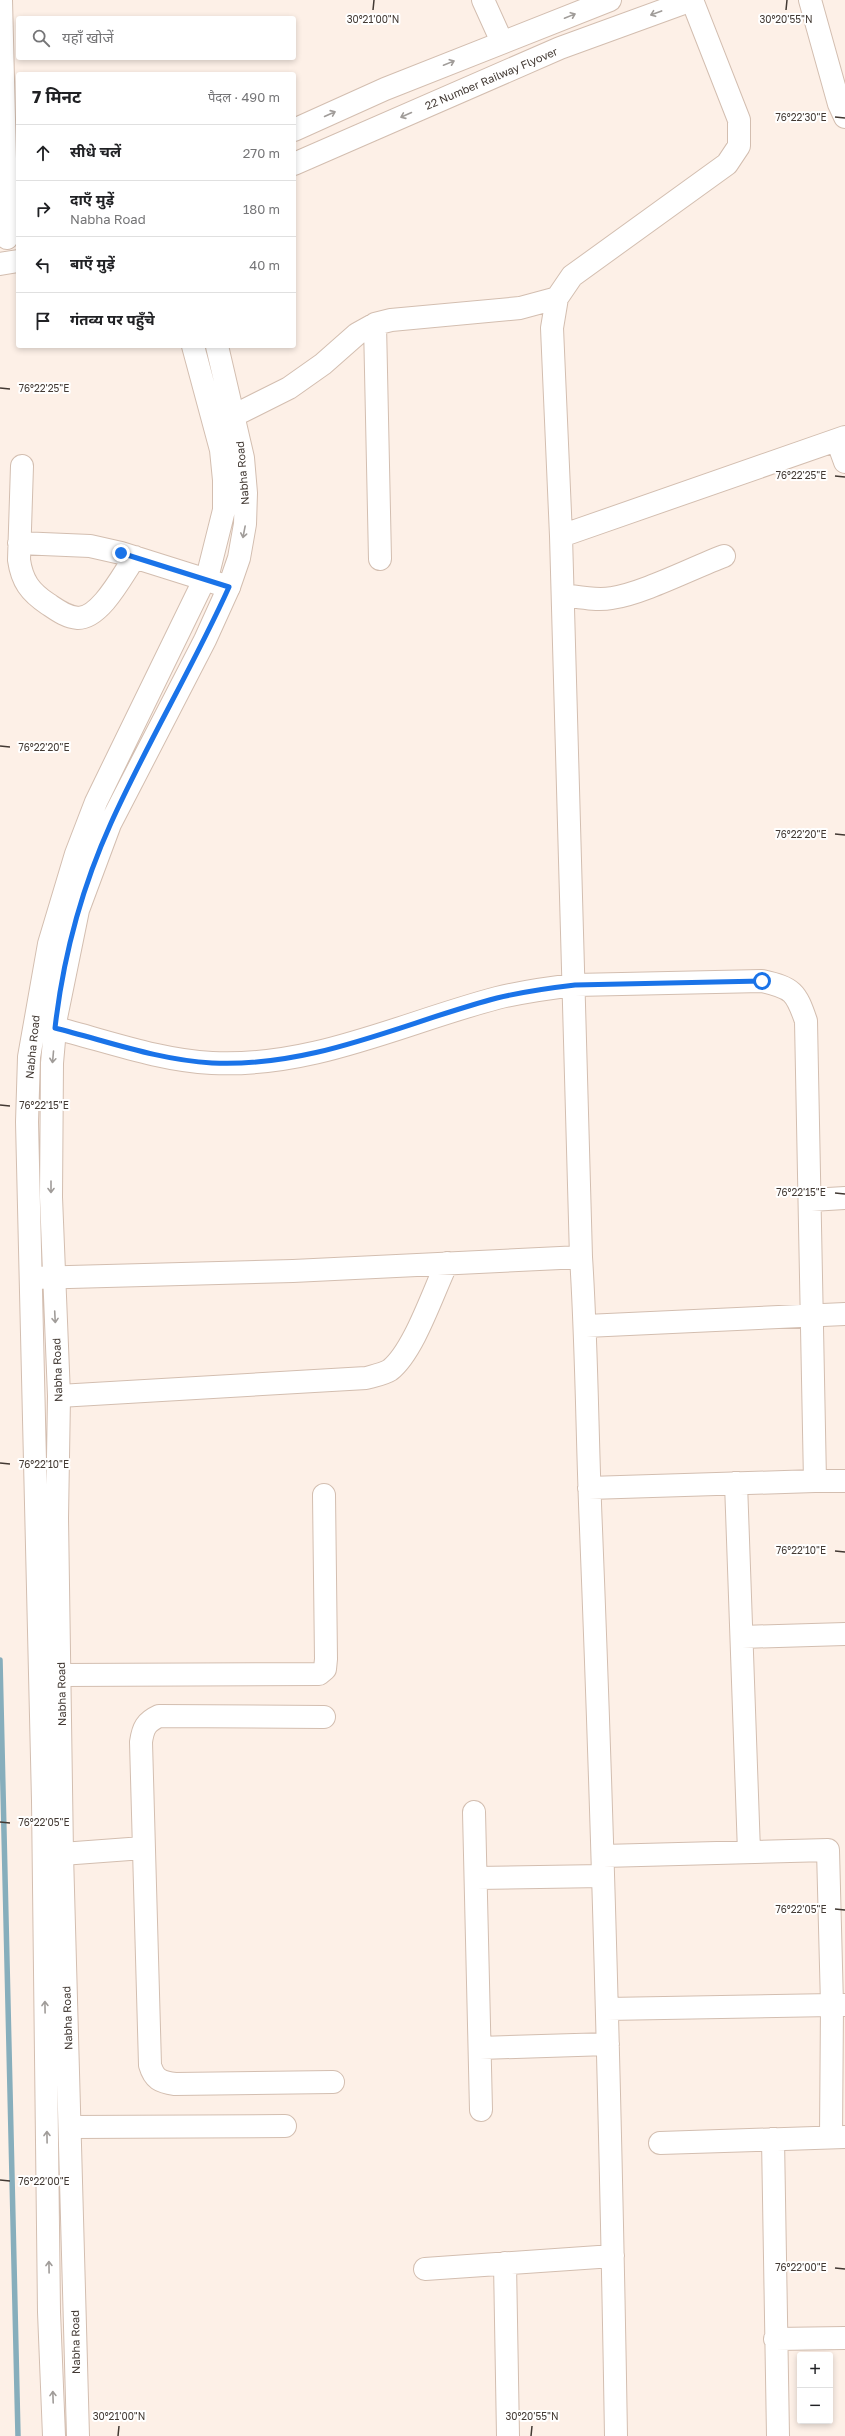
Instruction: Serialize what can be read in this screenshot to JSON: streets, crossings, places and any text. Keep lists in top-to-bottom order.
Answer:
{
  "streets": {
    "street": ["22 Number Railway Flyover", "Nabha Road"]
  },
  "page": {
    "search": "यहाँ खोजें",
    "heading": ["7 मिनट", "पैदल · 490 m"],
    "list": [
      ["सीधे चलें", "270 m"],
      ["दाएँ मुड़ें", "Nabha Road", "180 m"],
      ["बाएँ मुड़ें", "40 m"],
      "गंतव्य पर पहुँचे"
    ],
    "map_buttons": ["+", "−"]
  },
  "coordinates": [
    "30°21'00\"N",
    "30°20'55\"N",
    "76°22'30\"E",
    "76°22'25\"E",
    "76°22'20\"E",
    "76°22'15\"E",
    "76°22'10\"E",
    "76°22'05\"E",
    "76°22'00\"E"
  ]
}
